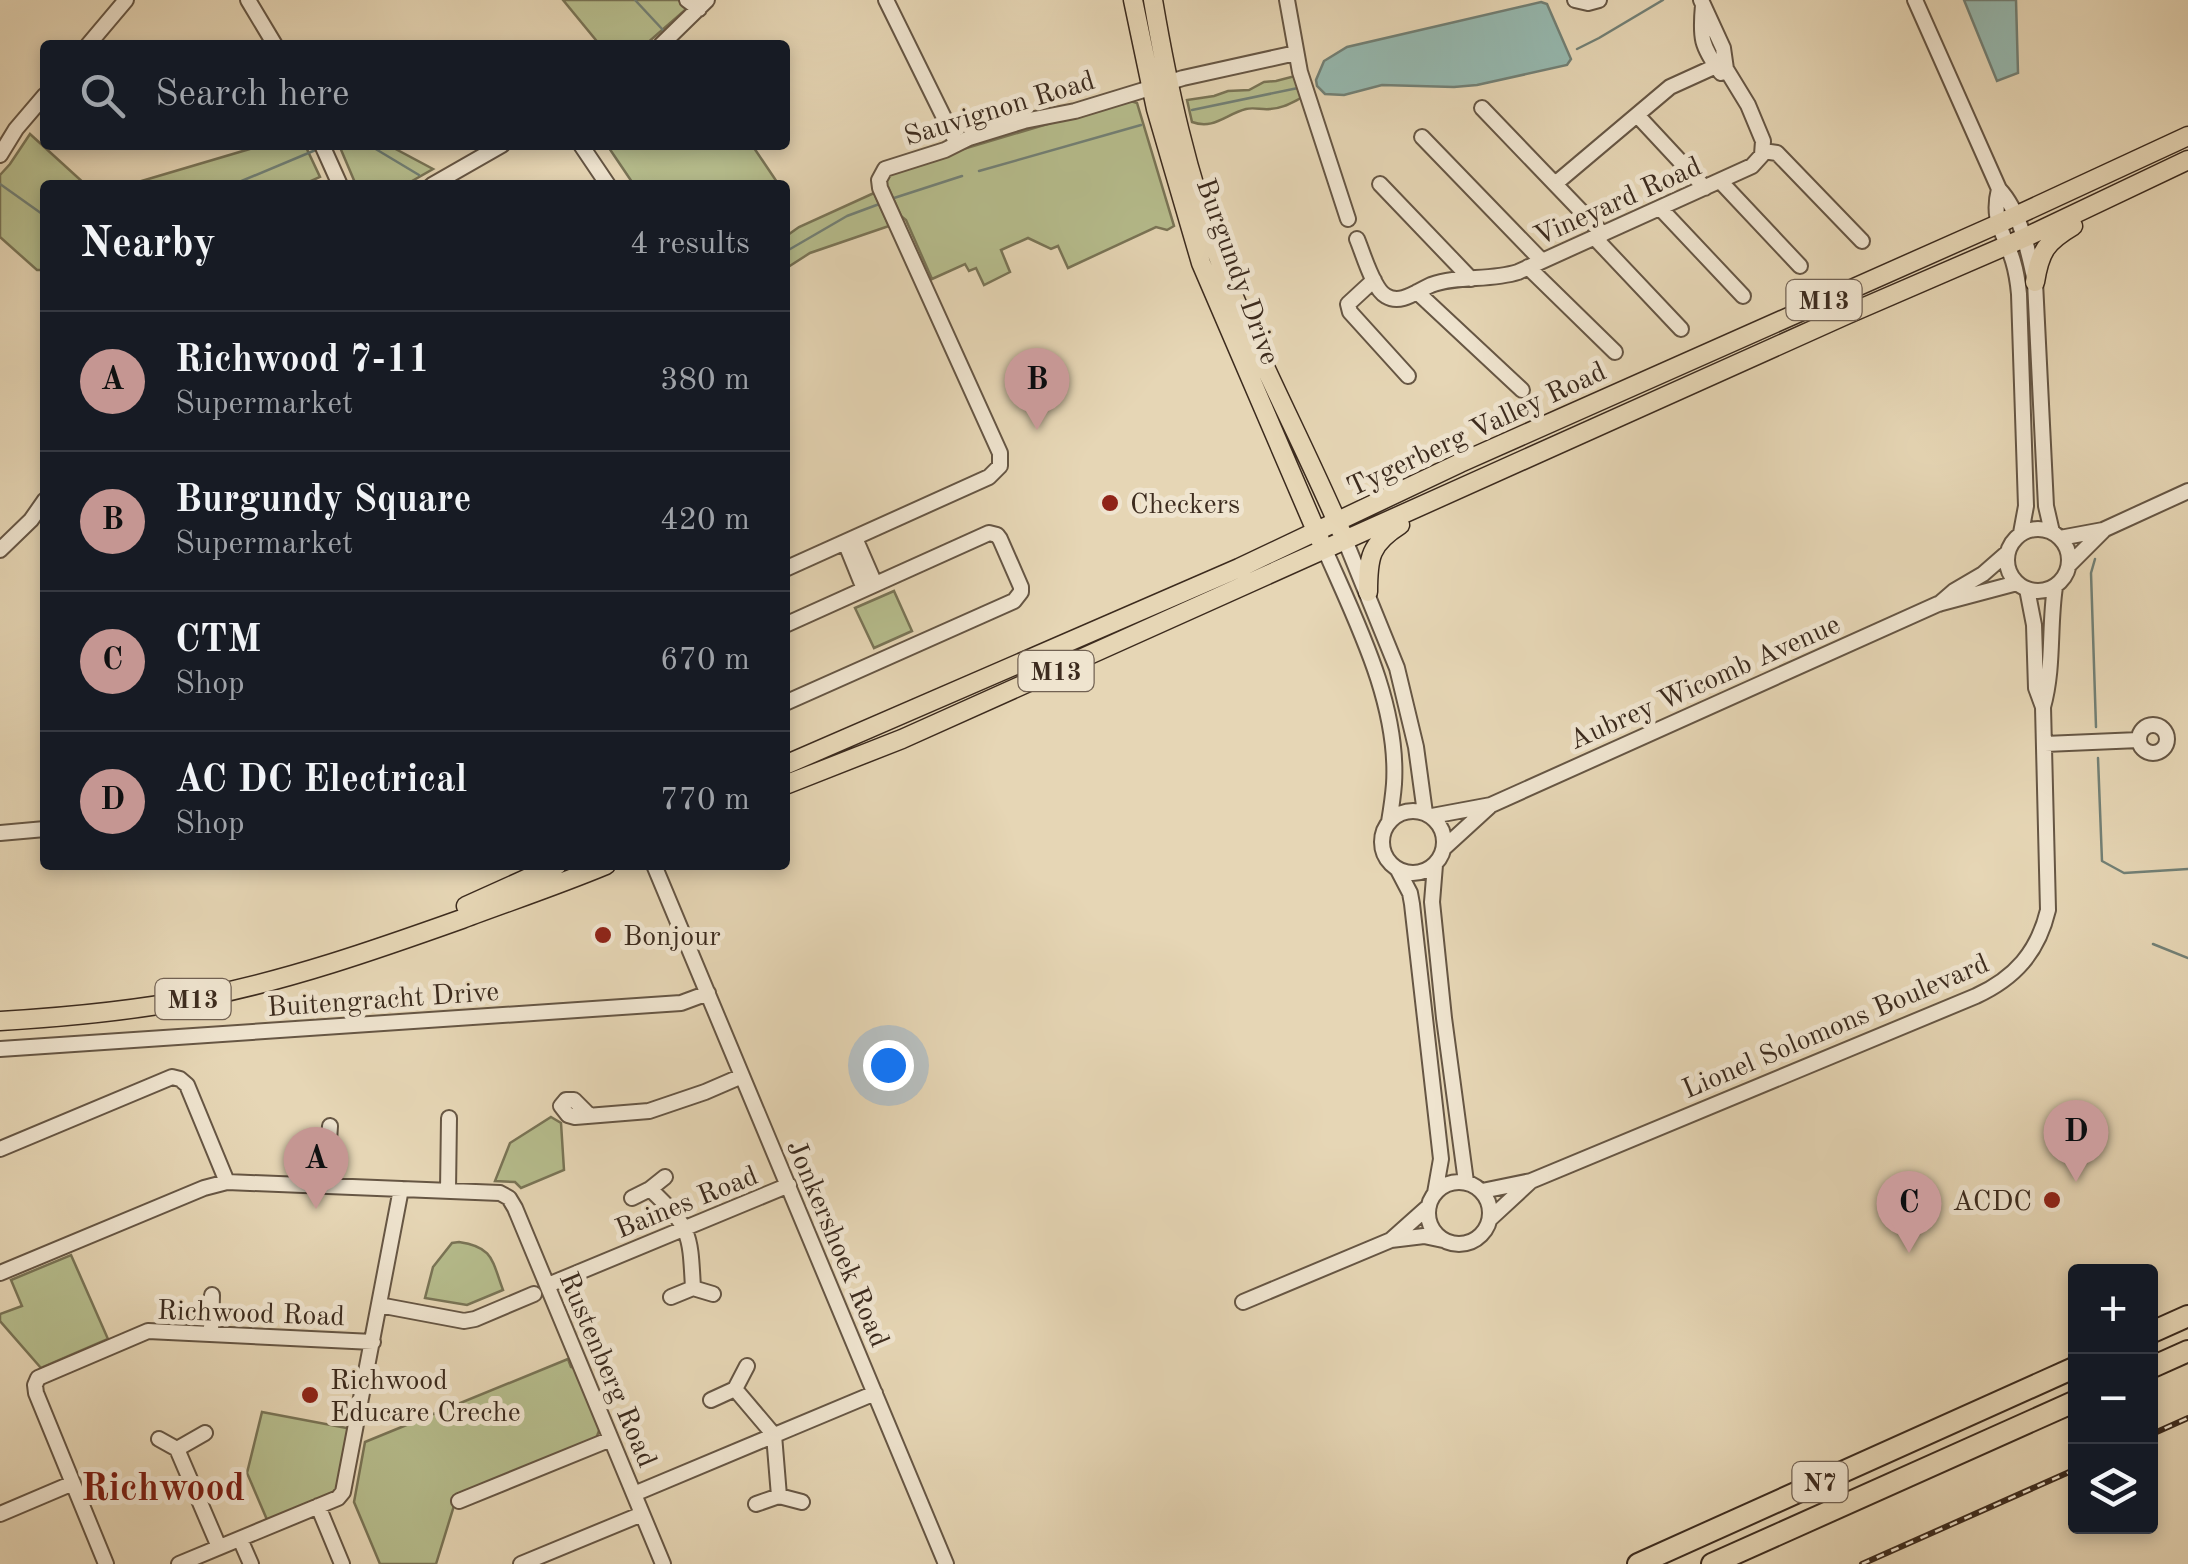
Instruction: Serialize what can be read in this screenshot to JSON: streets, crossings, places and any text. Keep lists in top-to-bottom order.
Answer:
{
  "streets": {
    "highway": ["N7"],
    "main road": ["Burgundy Drive", "M13", "Tygerberg Valley Road"],
    "street": [
      "Sauvignon Road",
      "Vineyard Road",
      "Aubrey Wicomb Avenue",
      "Buitengracht Drive",
      "Lionel Solomons Boulevard",
      "Baines Road",
      "Jonkershoek Road",
      "Richwood Road",
      "Rustenberg Road"
    ]
  },
  "crossings": [
    ["Sauvignon Road", "Burgundy Drive"],
    ["Burgundy Drive", "Tygerberg Valley Road"],
    ["Aubrey Wicomb Avenue", "Lionel Solomons Boulevard"],
    ["Buitengracht Drive", "Jonkershoek Road"],
    ["Baines Road", "Jonkershoek Road"],
    ["Baines Road", "Rustenberg Road"]
  ],
  "districts": ["Richwood"],
  "places": [
    "Checkers",
    "Bonjour",
    "ACDC",
    "Richwood Educare Creche"
  ],
  "page": {
    "search": "Search here",
    "heading": ["Nearby", "4 results"],
    "list": [
      {
        "mark": "A",
        "name": "Richwood 7-11",
        "note": "Supermarket",
        "value": "380 m"
      },
      {
        "mark": "B",
        "name": "Burgundy Square",
        "note": "Supermarket",
        "value": "420 m"
      },
      {
        "mark": "C",
        "name": "CTM",
        "note": "Shop",
        "value": "670 m"
      },
      {
        "mark": "D",
        "name": "AC DC Electrical",
        "note": "Shop",
        "value": "770 m"
      }
    ],
    "pins": [
      "B",
      "D",
      "A",
      "C"
    ],
    "map_buttons": ["+", "−"]
  }
}
